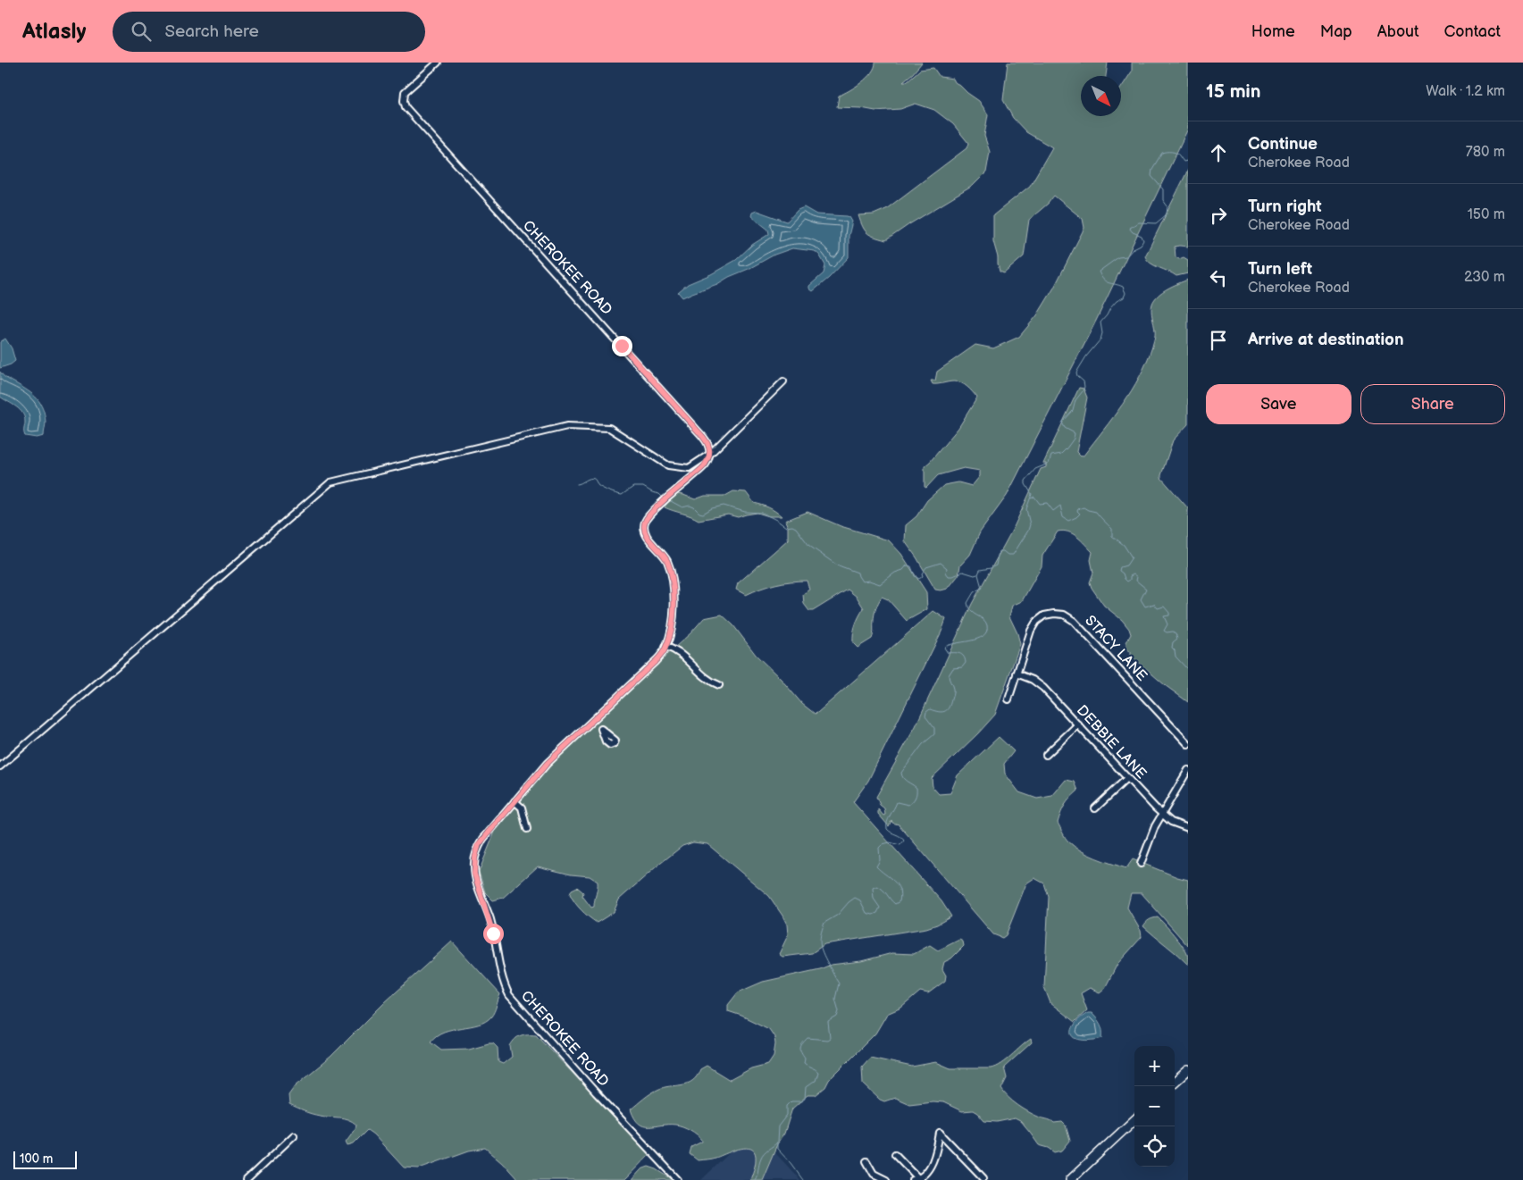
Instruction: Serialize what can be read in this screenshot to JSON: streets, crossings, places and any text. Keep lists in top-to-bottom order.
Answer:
{
  "streets": {
    "street": ["CHEROKEE ROAD", "STACY LANE", "DEBBIE LANE"]
  },
  "crossings": [
    ["STACY LANE", "DEBBIE LANE"]
  ],
  "scale_bar": "100 m",
  "north": "bottom right",
  "page": {
    "header": "Atlasly",
    "search": "Search here",
    "nav": [
      "Home",
      "Map",
      "About",
      "Contact"
    ],
    "heading": ["15 min", "Walk · 1.2 km"],
    "list": [
      ["Continue", "Cherokee Road", "780 m"],
      ["Turn right", "Cherokee Road", "150 m"],
      ["Turn left", "Cherokee Road", "230 m"],
      "Arrive at destination"
    ],
    "buttons": ["Save", "Share"],
    "map_buttons": ["+", "−"],
    "scale": "100 m"
  }
}
